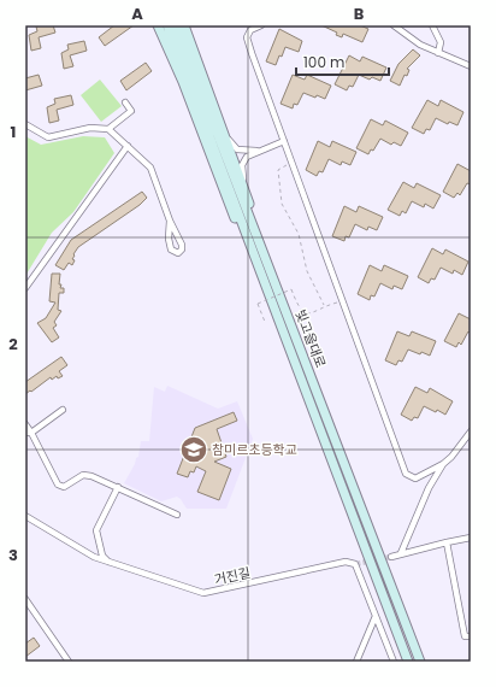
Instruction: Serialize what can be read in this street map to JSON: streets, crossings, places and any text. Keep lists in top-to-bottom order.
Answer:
{
  "streets": {
    "main road": ["빛고을대로"],
    "street": ["거진길"]
  },
  "places": {
    "school or university": ["참미르초등학교"]
  },
  "scale_bar": "100 m",
  "grid": {
    "columns": ["A", "B"],
    "rows": ["1", "2", "3"]
  }
}
